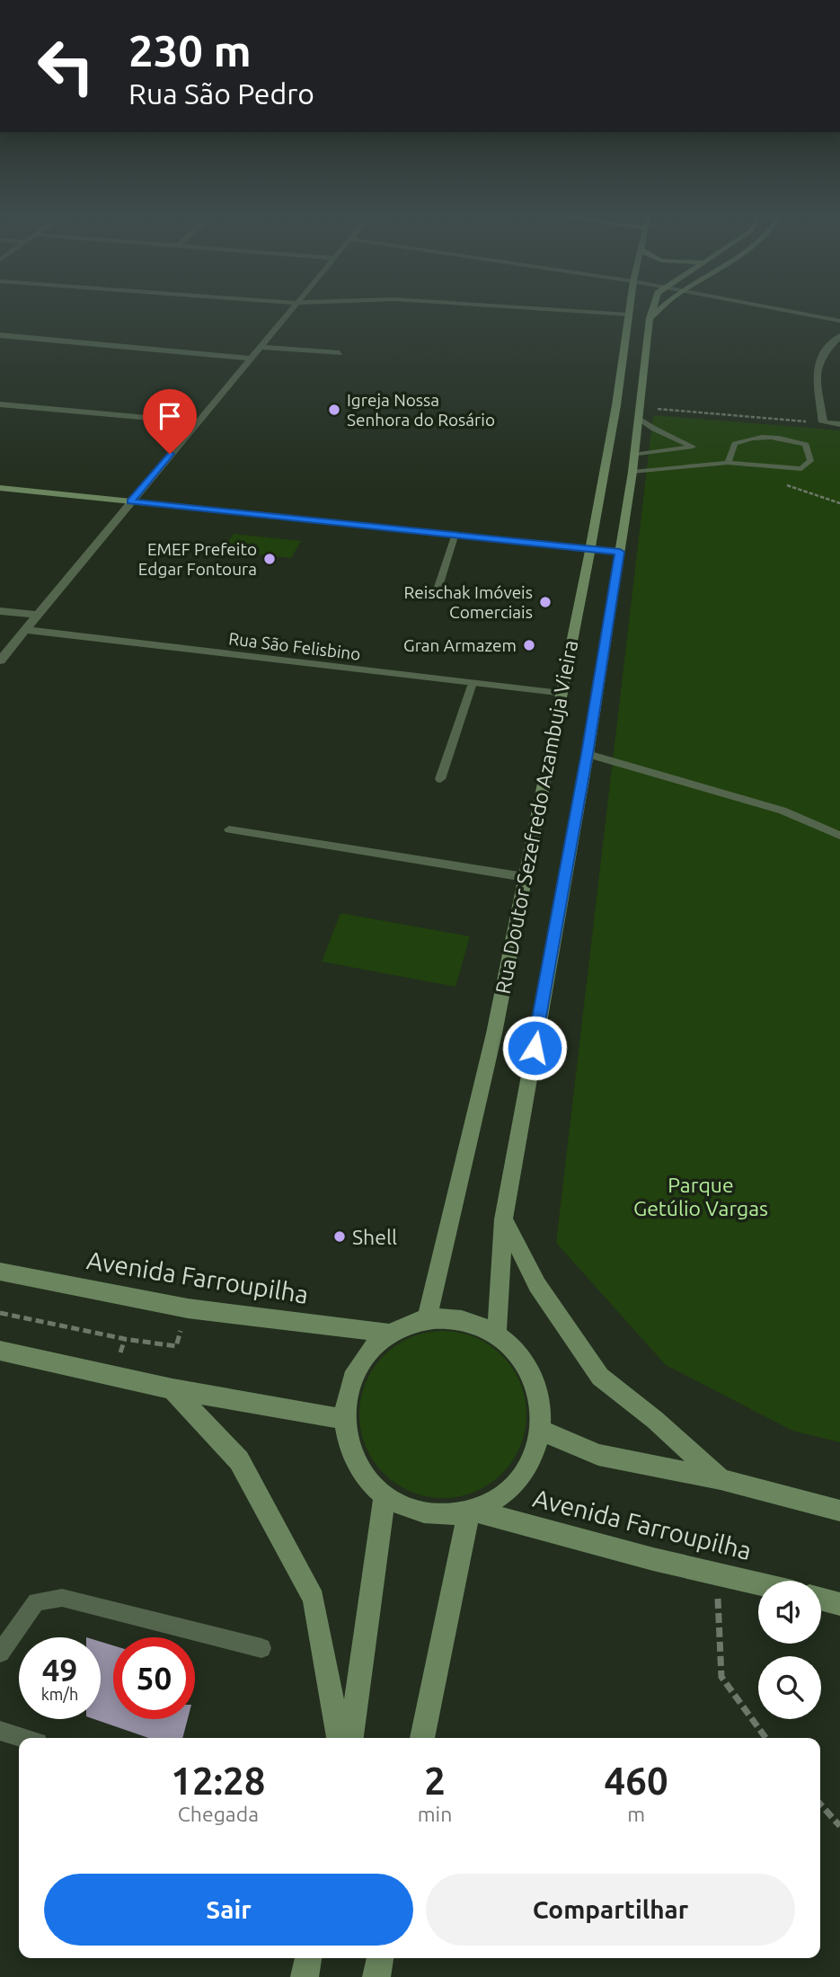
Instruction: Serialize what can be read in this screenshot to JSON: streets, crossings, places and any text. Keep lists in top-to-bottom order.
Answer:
{
  "streets": {
    "main road": ["Rua Doutor Sezefredo Azambuja Vieira", "Avenida Farroupilha"],
    "street": ["Rua São Felisbino"]
  },
  "crossings": [
    ["Rua São Felisbino", "Rua Doutor Sezefredo Azambuja Vieira"],
    ["Rua Doutor Sezefredo Azambuja Vieira", "Avenida Farroupilha"]
  ],
  "parks": ["Parque Getúlio Vargas"],
  "places": [
    "Igreja Nossa Senhora do Rosário",
    "EMEF Prefeito Edgar Fontoura",
    "Reischak Imóveis Comerciais",
    "Gran Armazem",
    "Shell"
  ],
  "page": {
    "turn": ["230 m", "Rua São Pedro"],
    "speed": "49 km/h",
    "limit": "50",
    "eta": [
      "12:28",
      "Chegada",
      "2",
      "min",
      "460",
      "m"
    ],
    "buttons": ["Sair", "Compartilhar"]
  }
}
